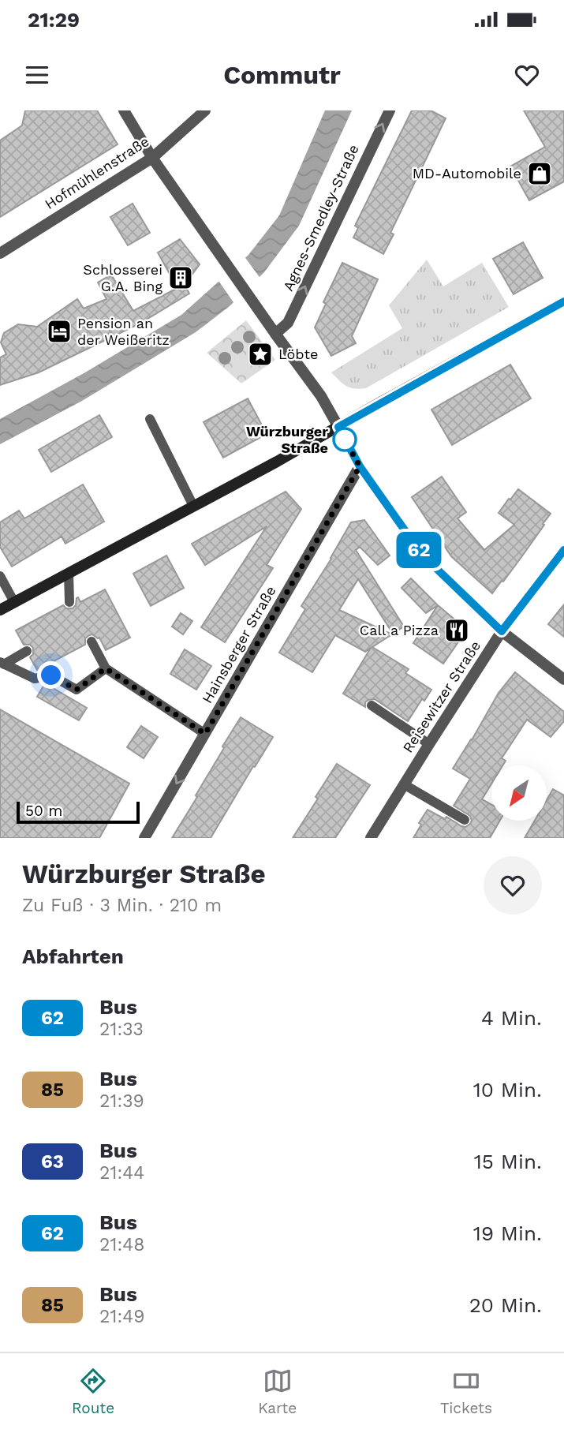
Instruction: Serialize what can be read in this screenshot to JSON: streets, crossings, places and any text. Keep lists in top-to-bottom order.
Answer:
{
  "streets": {
    "street": [
      "Hofmühlenstraße",
      "Agnes-Smedley-Straße",
      "Hainsberger Straße",
      "Reisewitzer Straße"
    ]
  },
  "one_way": ["Agnes-Smedley-Straße"],
  "places": {
    "shop": ["MD-Automobile"],
    "building": ["Schlosserei G.A. Bing"],
    "hotel": ["Pension an der Weißeritz"],
    "place": ["Löbte"],
    "other": ["Würzburger Straße"],
    "restaurant": ["Call a Pizza"]
  },
  "lines": ["bus line 62"],
  "scale_bar": "50 m",
  "north": "bottom left",
  "page": {
    "status": "21:29",
    "header": "Commutr",
    "on_map": "62",
    "scale": "50 m",
    "heading": [
      ["Würzburger Straße", "Zu Fuß · 3 Min. · 210 m"],
      "Abfahrten"
    ],
    "list": [
      {
        "mark": "62",
        "name": "Bus",
        "note": "21:33",
        "value": "4 Min."
      },
      {
        "mark": "85",
        "name": "Bus",
        "note": "21:39",
        "value": "10 Min."
      },
      {
        "mark": "63",
        "name": "Bus",
        "note": "21:44",
        "value": "15 Min."
      },
      {
        "mark": "62",
        "name": "Bus",
        "note": "21:48",
        "value": "19 Min."
      },
      {
        "mark": "85",
        "name": "Bus",
        "note": "21:49",
        "value": "20 Min."
      }
    ],
    "tabs": ["Route", "Karte", "Tickets"]
  }
}
